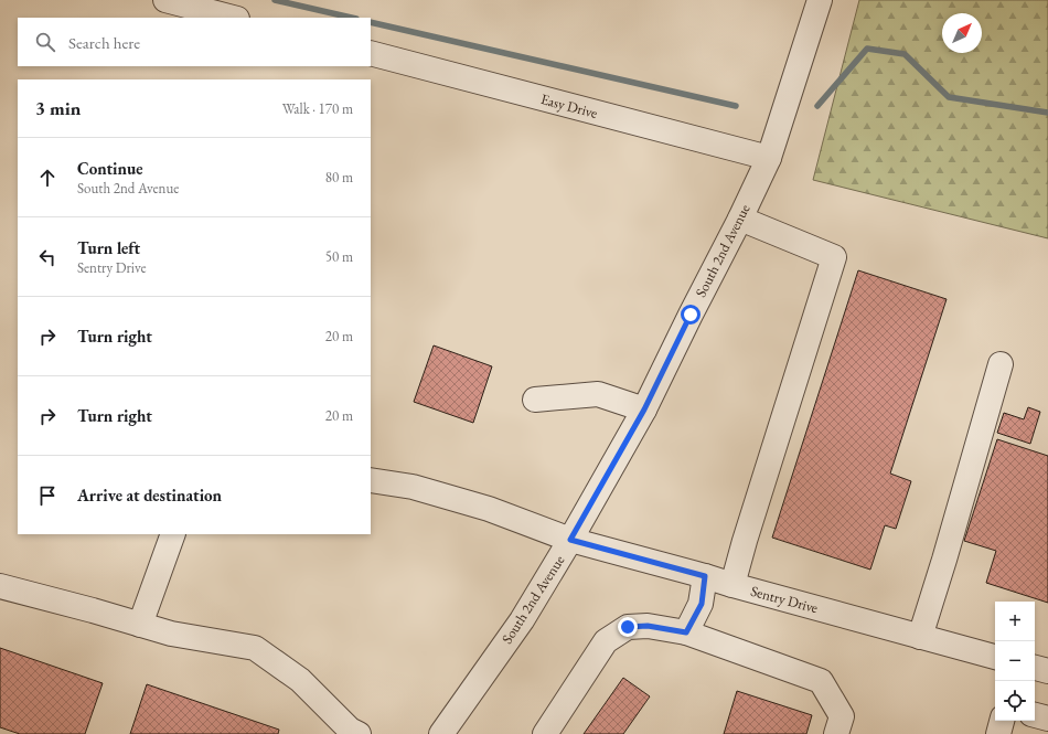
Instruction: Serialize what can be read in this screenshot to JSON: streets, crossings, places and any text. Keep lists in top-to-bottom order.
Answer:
{
  "streets": {
    "street": ["Easy Drive", "South 2nd Avenue", "Sentry Drive"]
  },
  "crossings": [
    ["Easy Drive", "South 2nd Avenue"],
    ["South 2nd Avenue", "Sentry Drive"]
  ],
  "north": "top right",
  "page": {
    "search": "Search here",
    "heading": ["3 min", "Walk · 170 m"],
    "list": [
      ["Continue", "South 2nd Avenue", "80 m"],
      ["Turn left", "Sentry Drive", "50 m"],
      ["Turn right", "20 m"],
      ["Turn right", "20 m"],
      "Arrive at destination"
    ],
    "map_buttons": ["+", "−"]
  }
}
